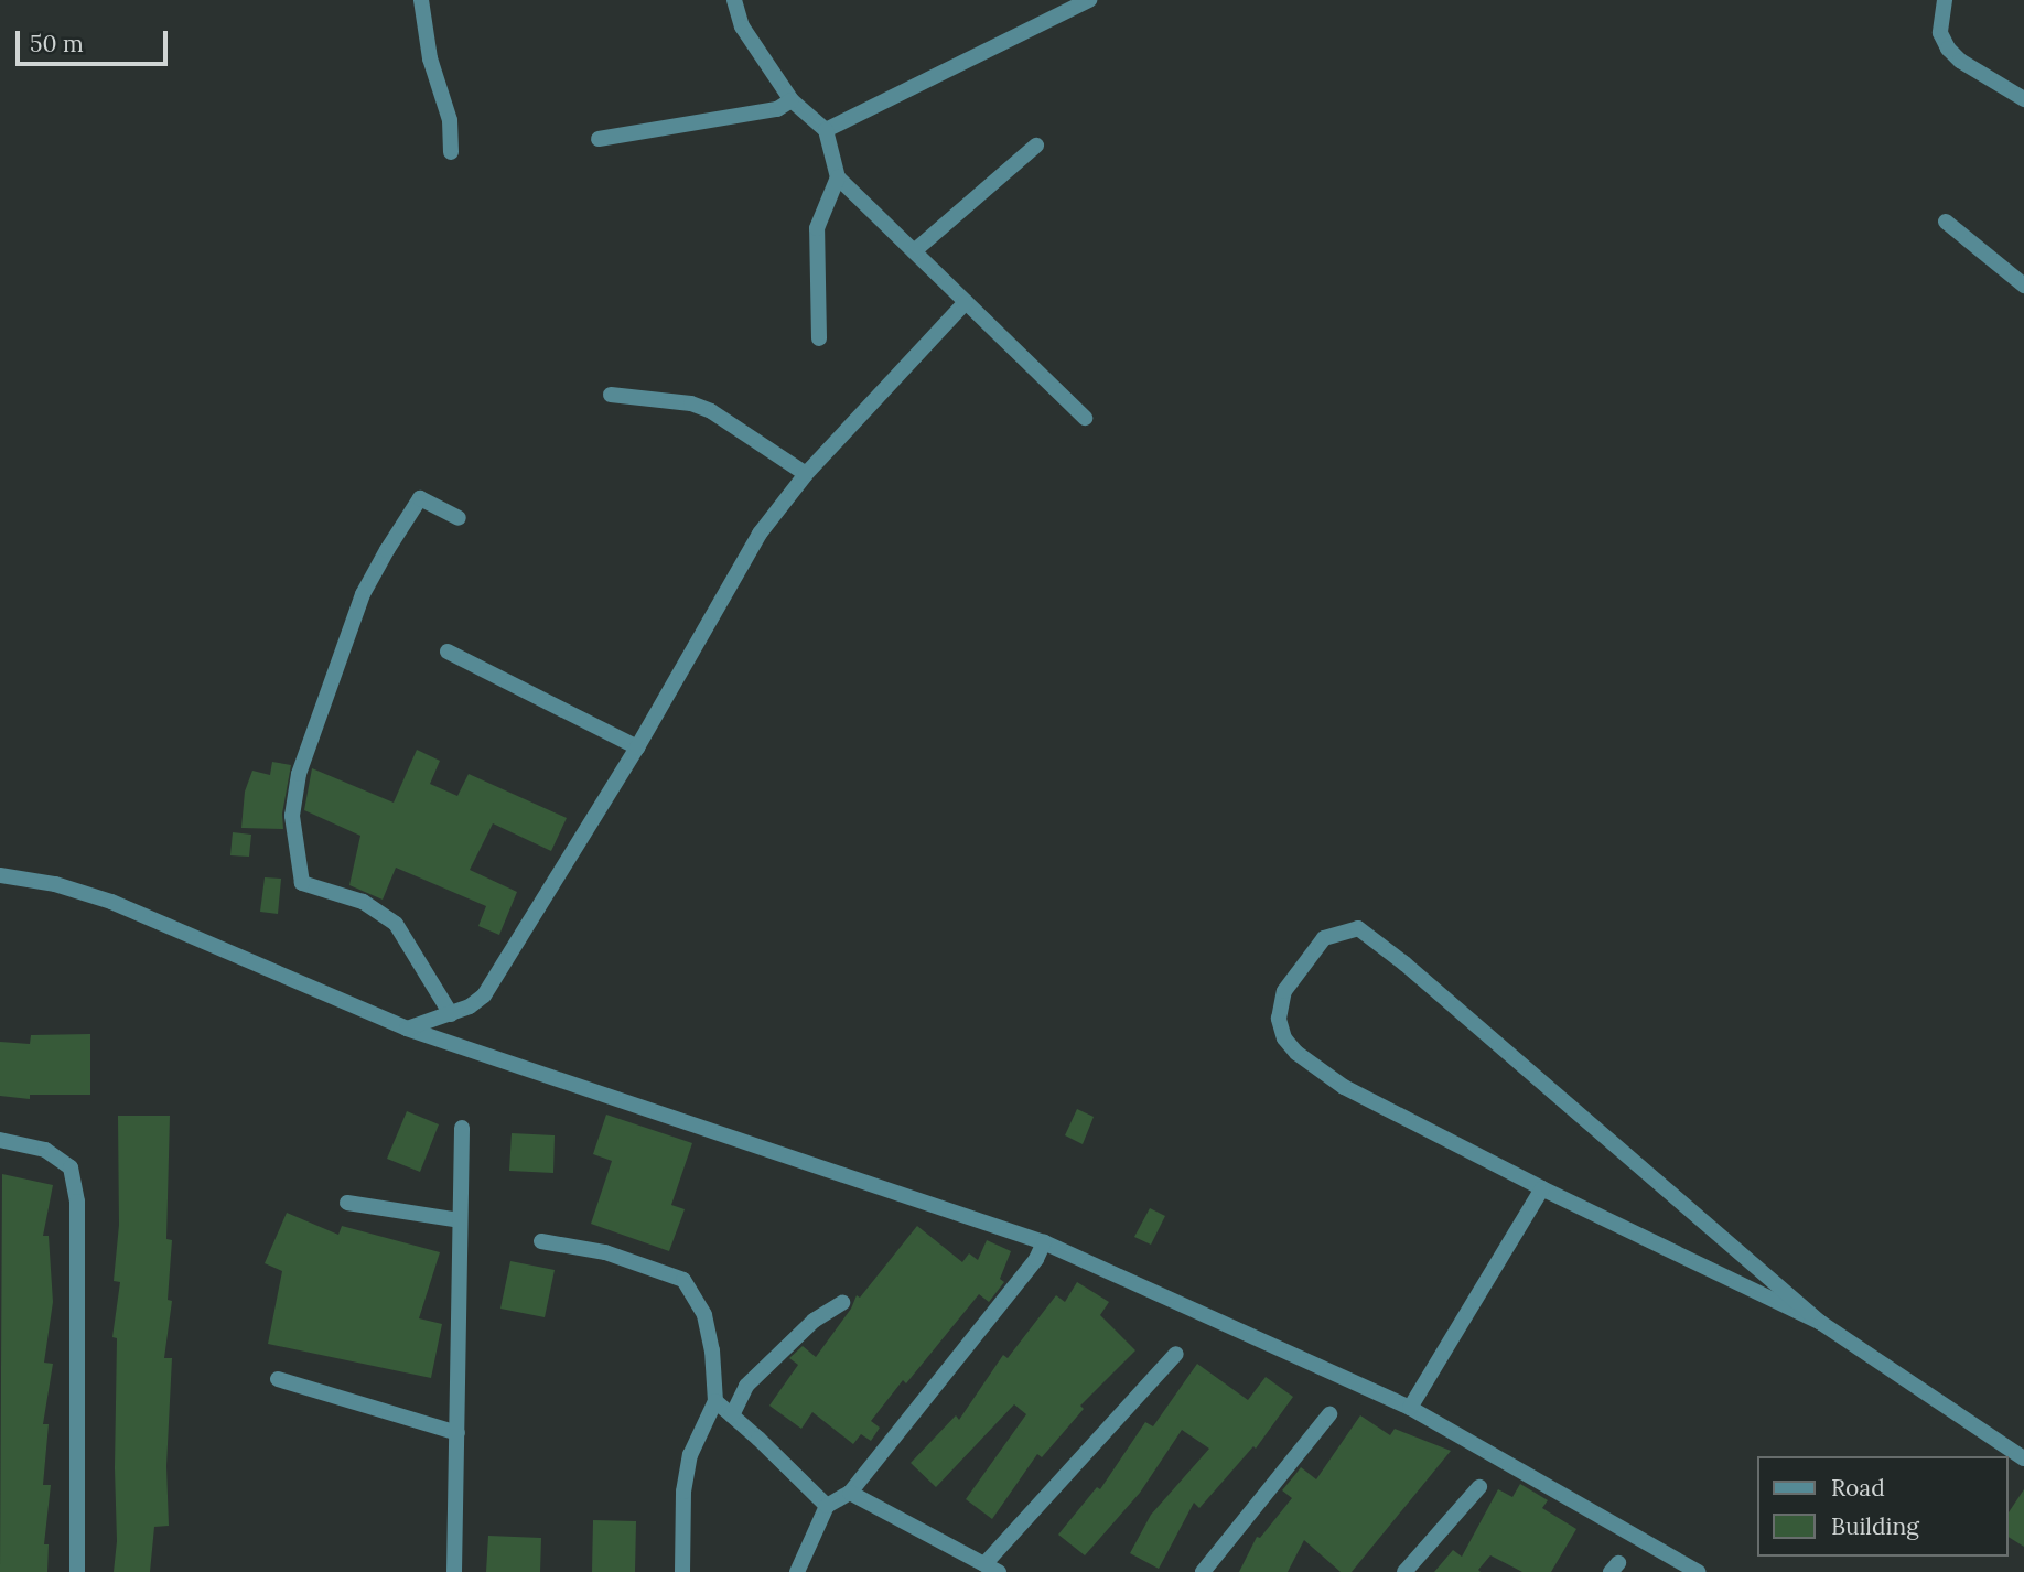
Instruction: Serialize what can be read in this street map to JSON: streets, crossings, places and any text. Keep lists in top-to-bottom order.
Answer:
{
  "legend": ["Road", "Building"],
  "scale_bar": "50 m"
}
